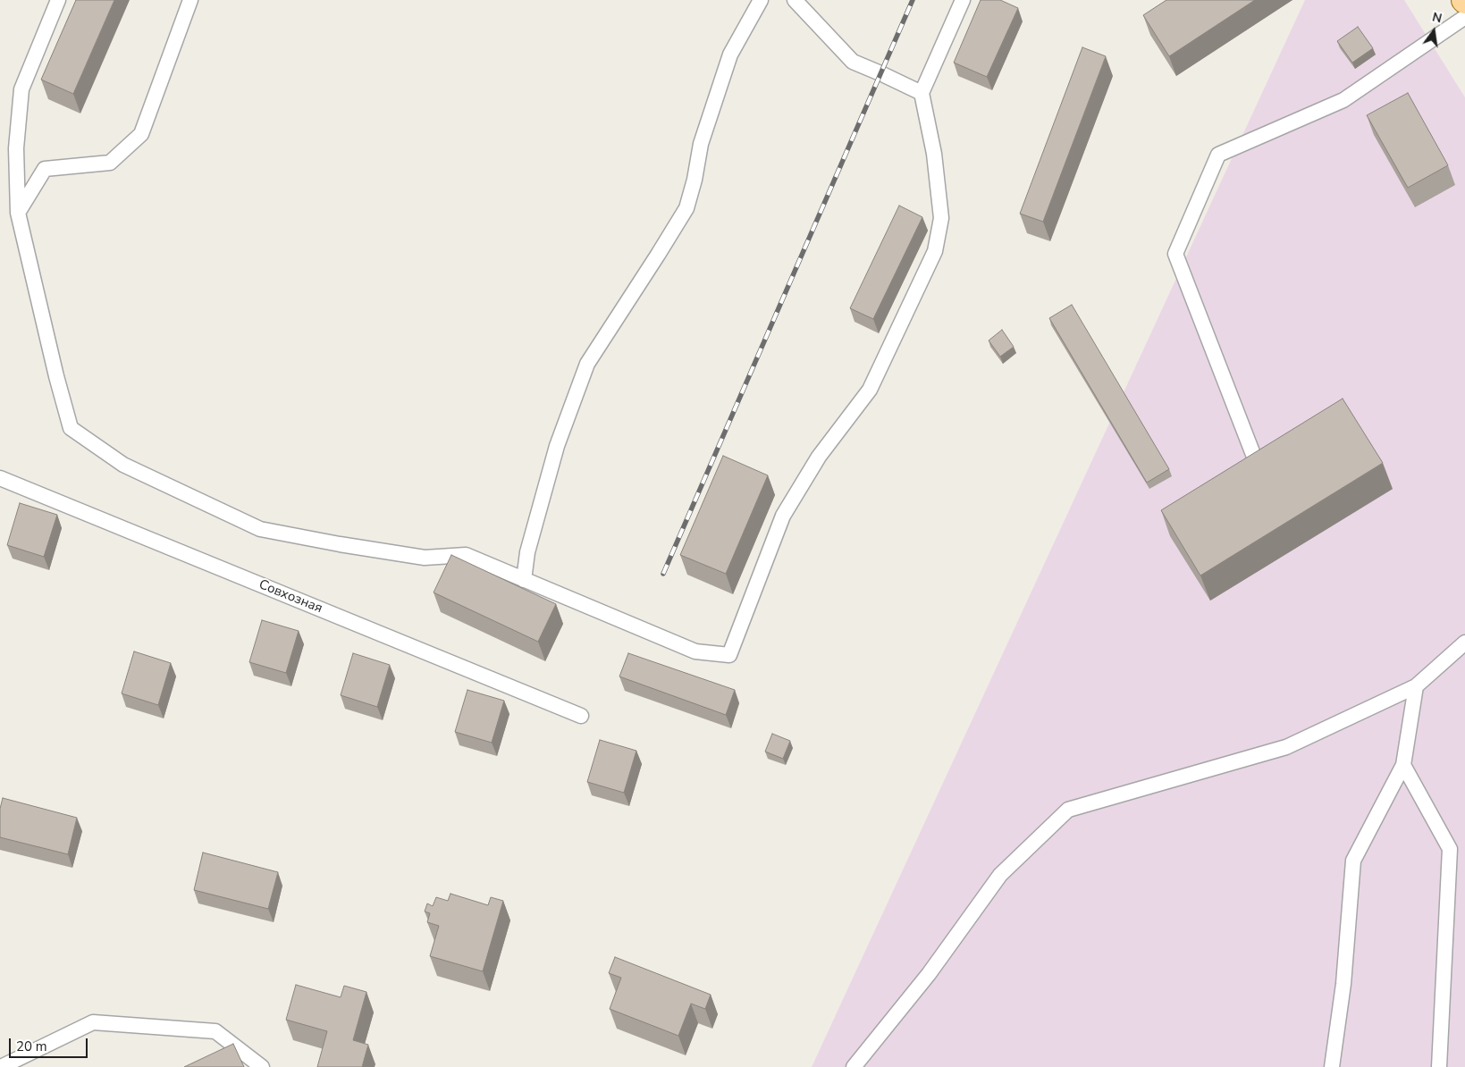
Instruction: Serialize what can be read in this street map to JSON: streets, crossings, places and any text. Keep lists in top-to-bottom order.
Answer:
{
  "streets": {
    "lane": ["Совхозная"]
  },
  "scale_bar": "20 m",
  "north": "top"
}
